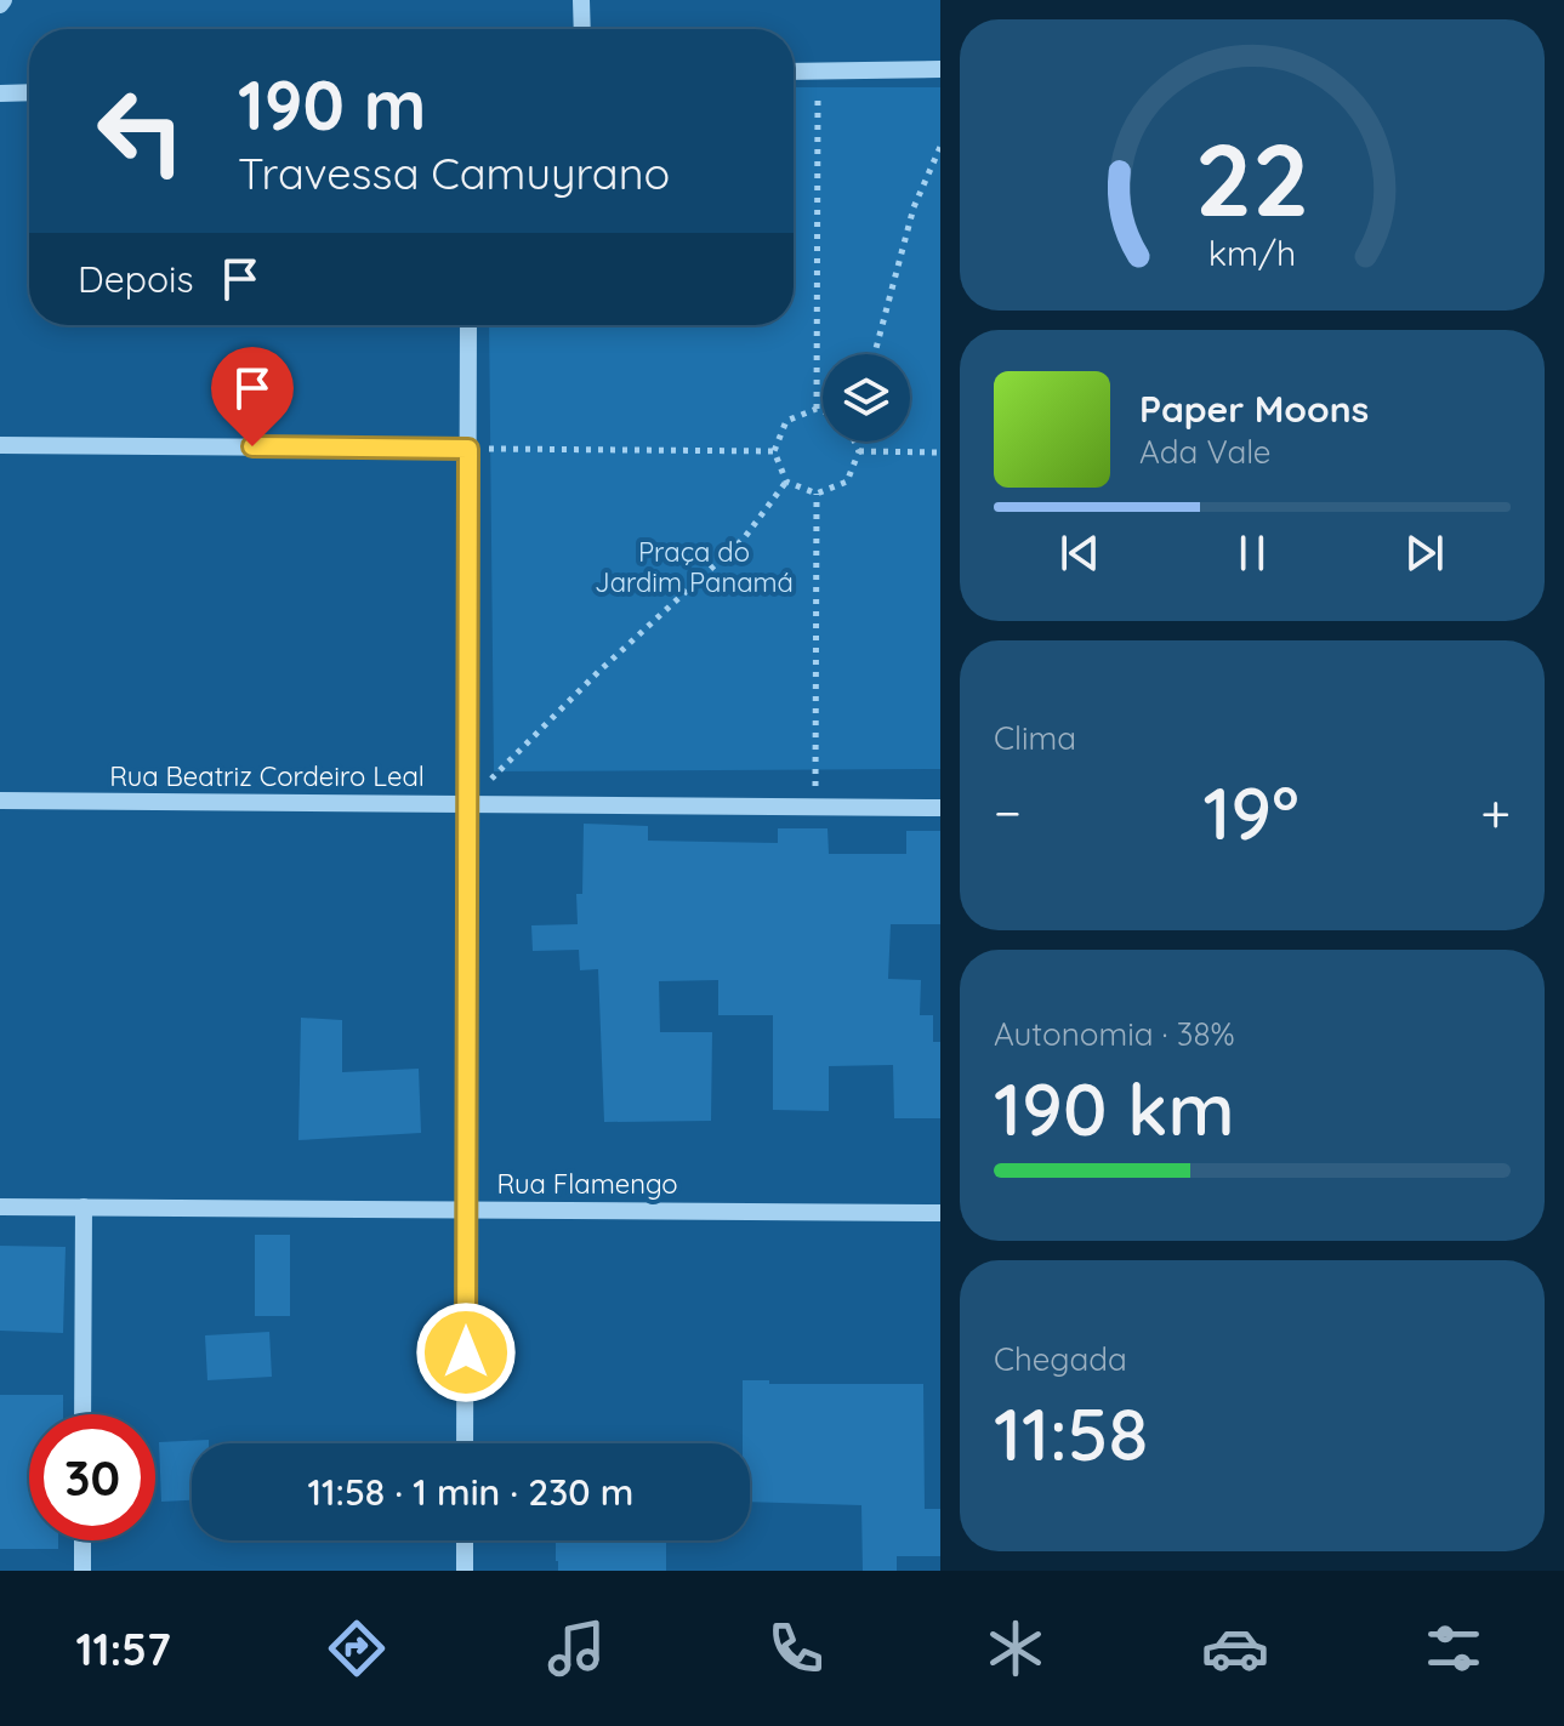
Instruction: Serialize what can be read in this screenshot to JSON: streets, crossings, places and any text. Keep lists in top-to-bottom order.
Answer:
{
  "streets": {
    "street": ["Rua Beatriz Cordeiro Leal", "Rua Flamengo"]
  },
  "parks": ["Praça do Jardim Panamá"],
  "page": {
    "turn": ["190 m", "Travessa Camuyrano"],
    "then": "Depois",
    "song": ["Paper Moons", "Ada Vale"],
    "tile": [
      "Clima",
      ["Autonomia · 38%", "190 km"],
      ["Chegada", "11:58"]
    ],
    "heat": ["−", "19°", "+"],
    "limit": "30",
    "trip": "11:58 · 1 min · 230 m",
    "tabs": "11:57",
    "gauge": ["22", "km/h"]
  }
}
